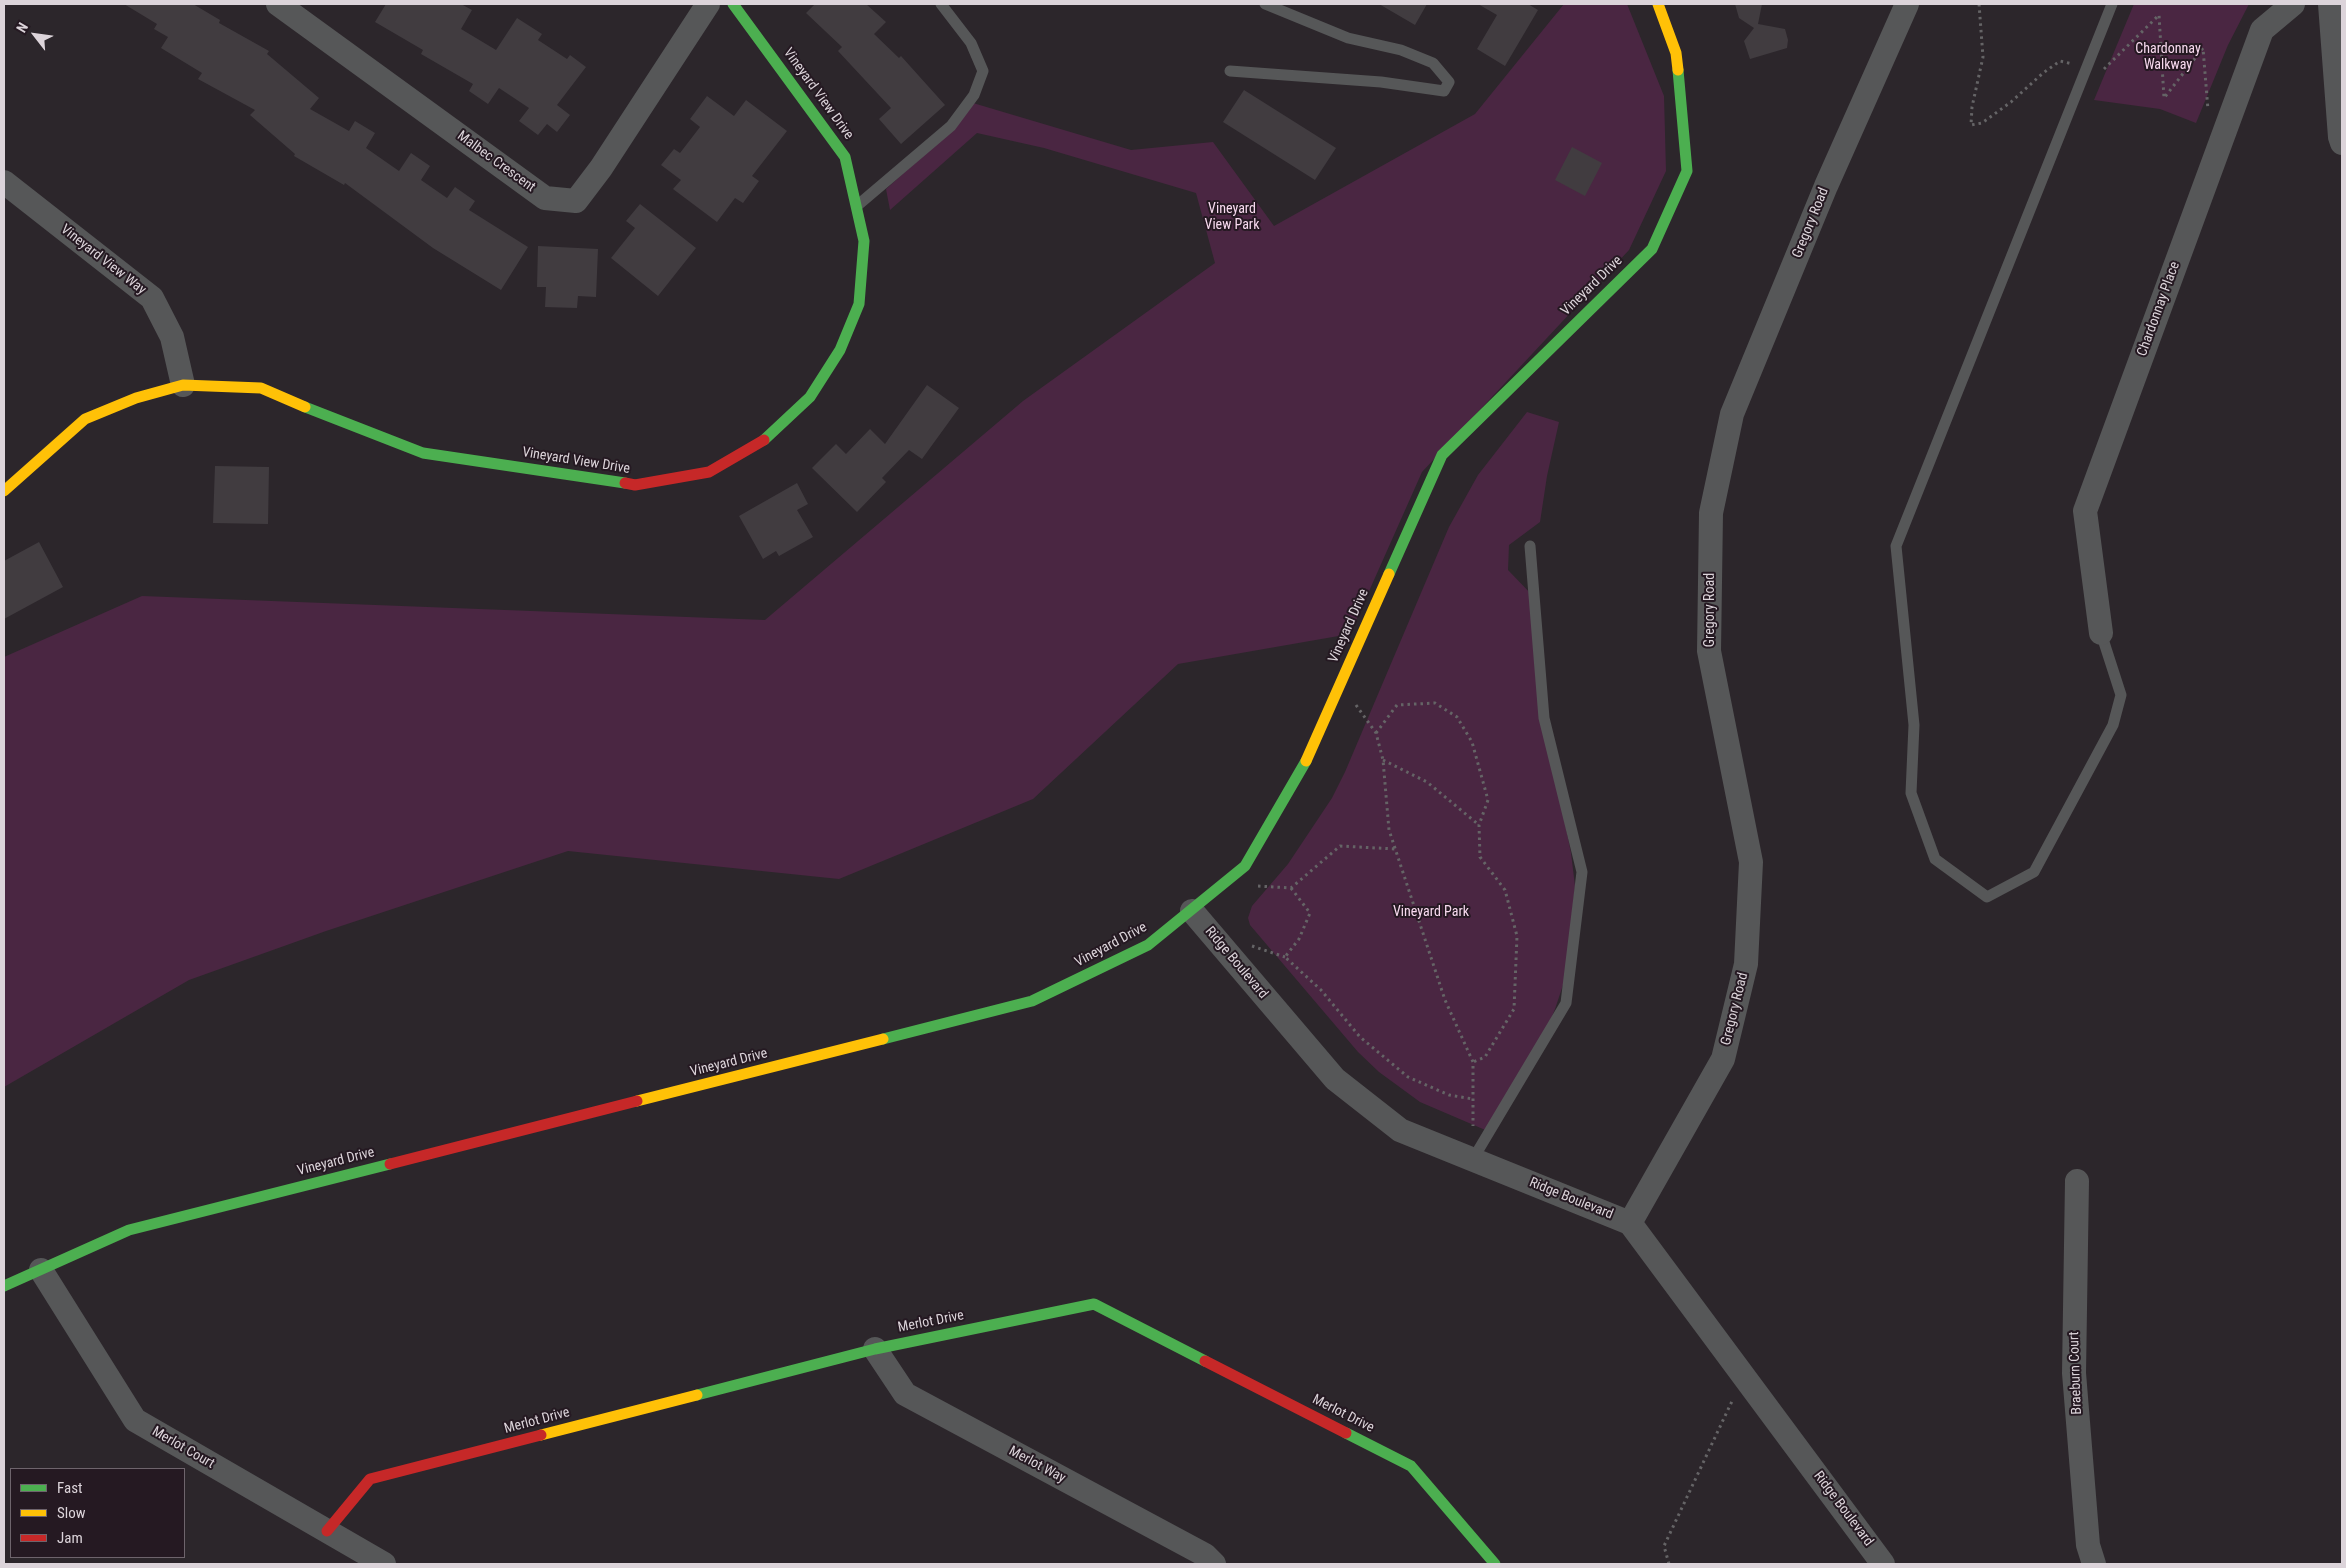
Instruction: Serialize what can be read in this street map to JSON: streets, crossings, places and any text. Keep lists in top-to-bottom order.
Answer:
{
  "streets": {
    "street": [
      "Vineyard View Drive",
      "Malbec Crescent",
      "Gregory Road",
      "Vineyard View Way",
      "Vineyard Drive",
      "Chardonnay Place",
      "Ridge Boulevard",
      "Merlot Drive",
      "Braeburn Court",
      "Merlot Court",
      "Merlot Way"
    ]
  },
  "crossings": [
    ["Vineyard View Drive", "Vineyard View Way"],
    ["Gregory Road", "Ridge Boulevard"],
    ["Vineyard Drive", "Ridge Boulevard"],
    ["Vineyard Drive", "Merlot Court"],
    ["Merlot Drive", "Merlot Court"],
    ["Merlot Drive", "Merlot Way"]
  ],
  "parks": ["Chardonnay Walkway", "Vineyard View Park", "Vineyard Park"],
  "legend": ["Fast", "Slow", "Jam"],
  "north": "top left"
}
